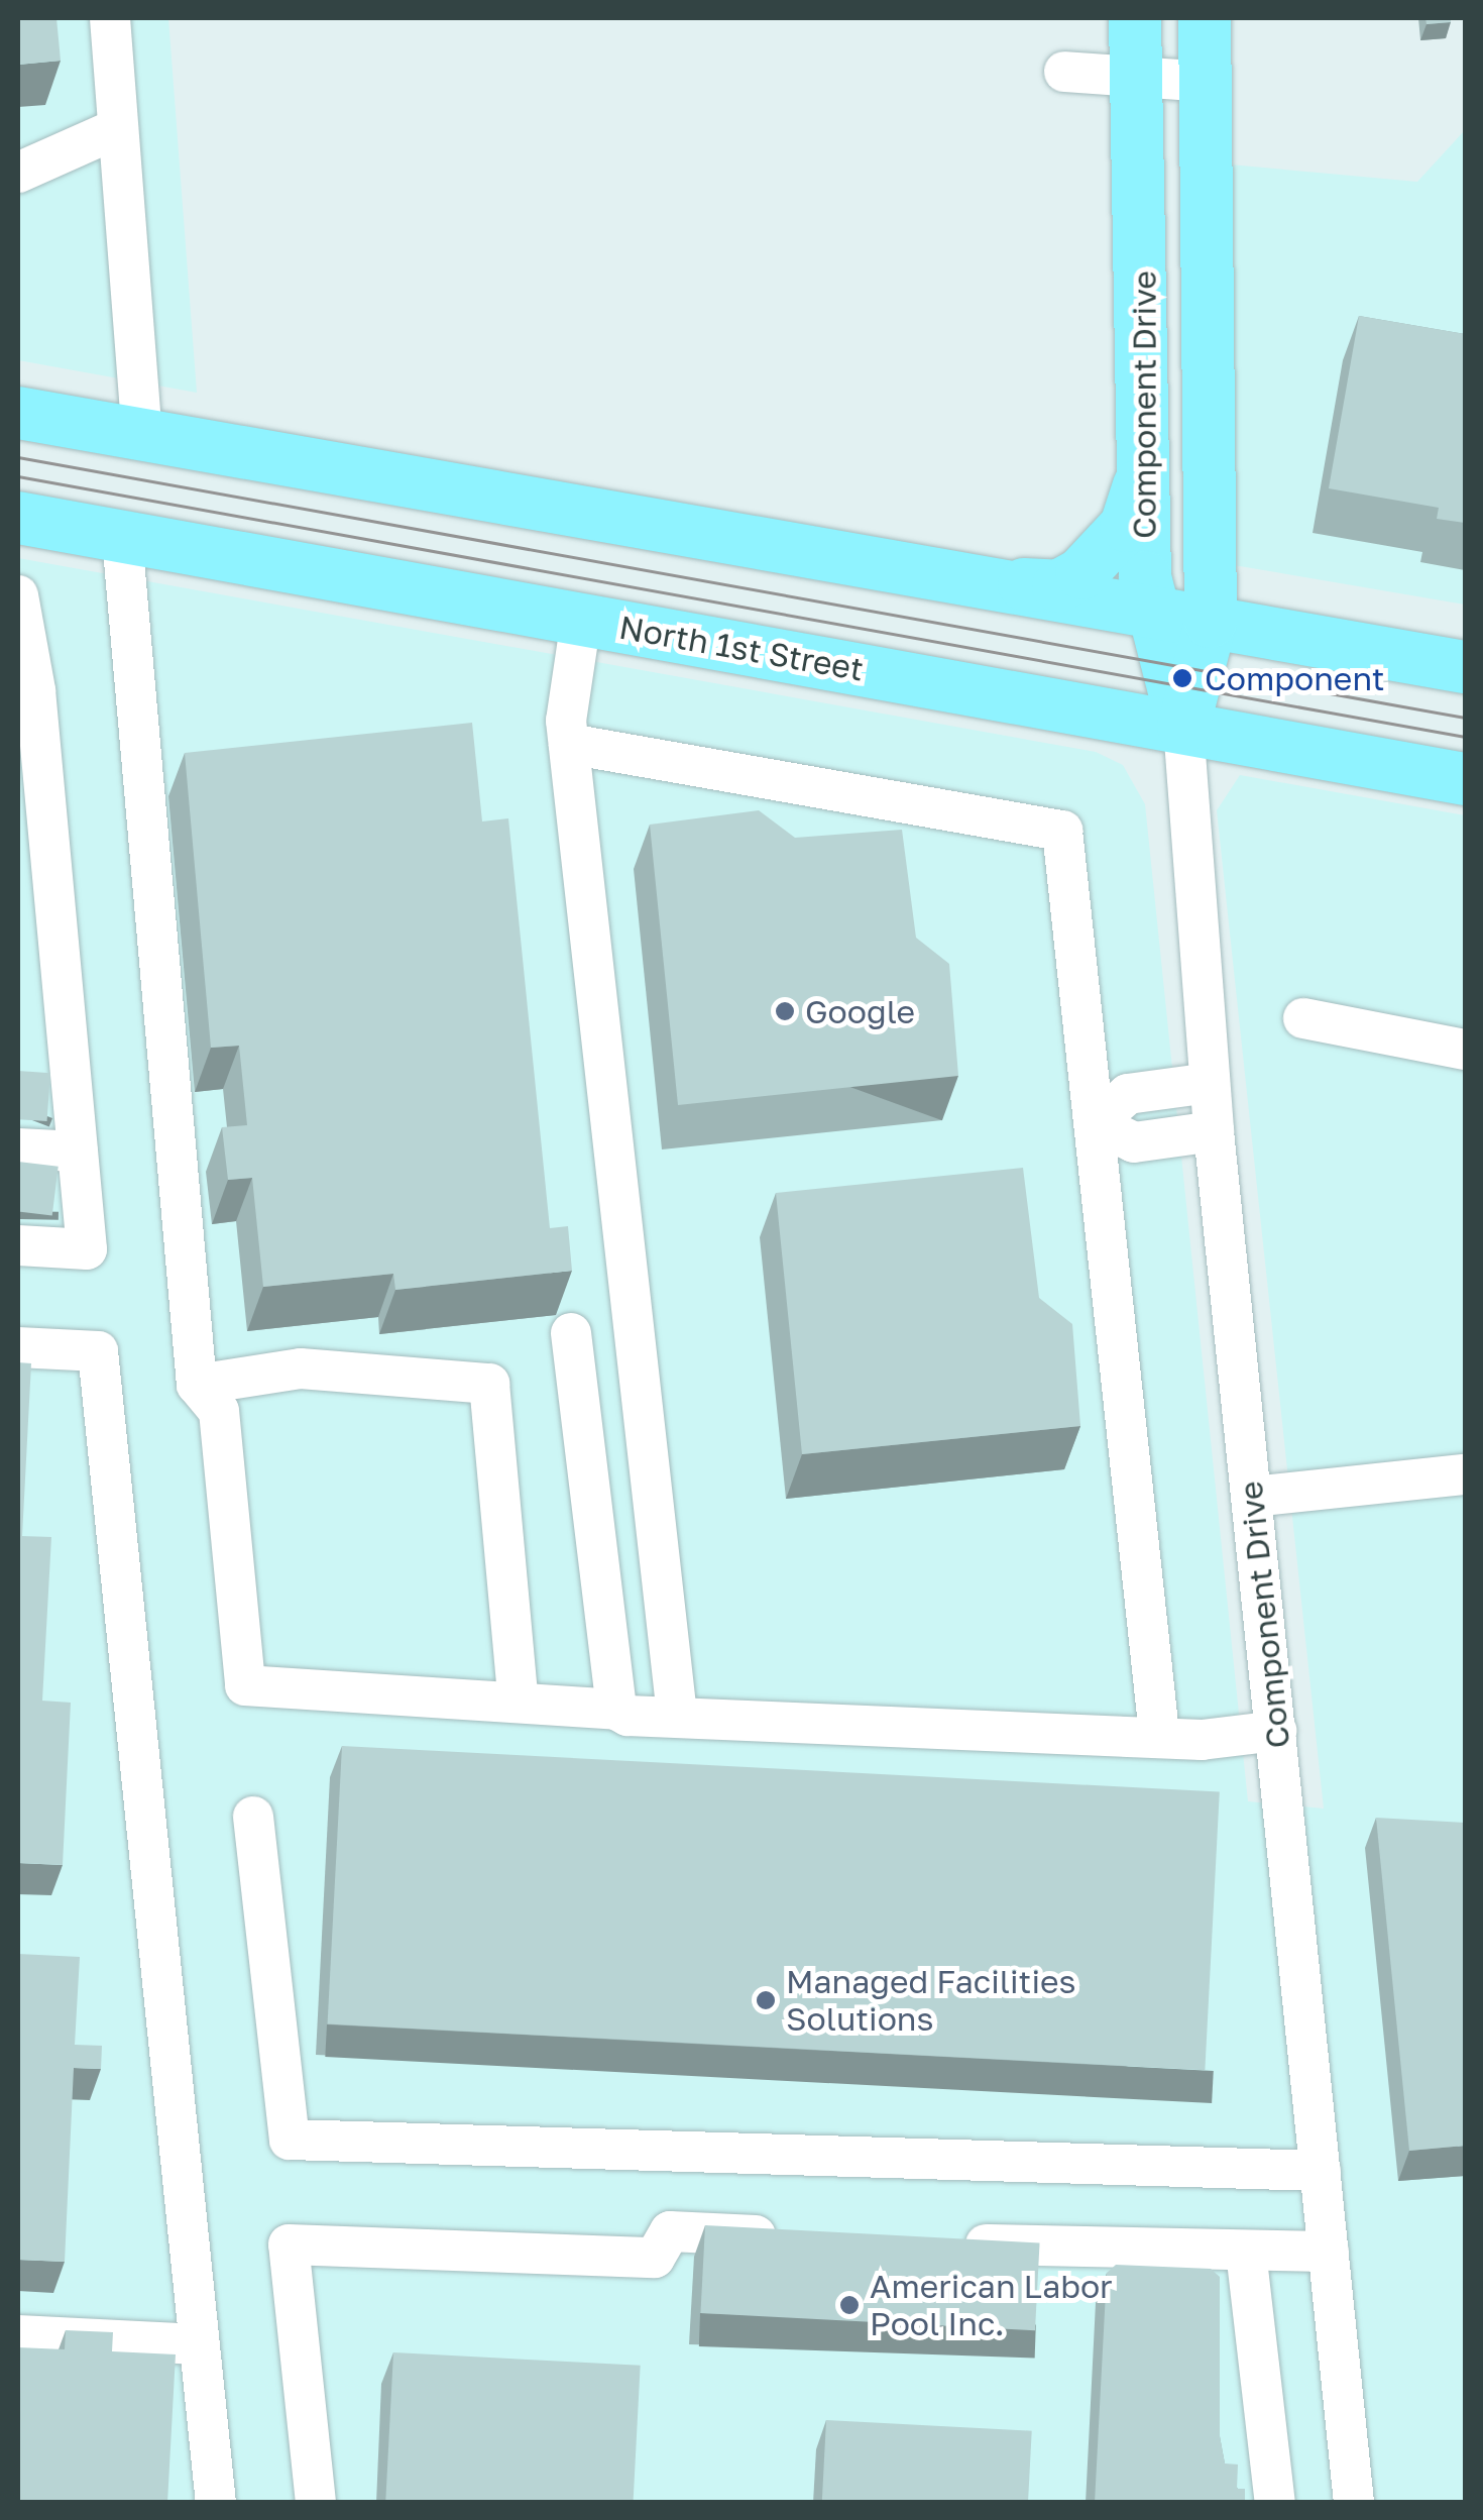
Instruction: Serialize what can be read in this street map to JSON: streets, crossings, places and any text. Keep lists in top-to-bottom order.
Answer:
{
  "streets": {
    "main road": ["Component Drive", "North 1st Street"]
  },
  "crossings": [
    ["Component Drive", "North 1st Street"]
  ],
  "places": [
    "Component",
    "Google",
    "Managed Facilities Solutions",
    "American Labor Pool Inc."
  ]
}
